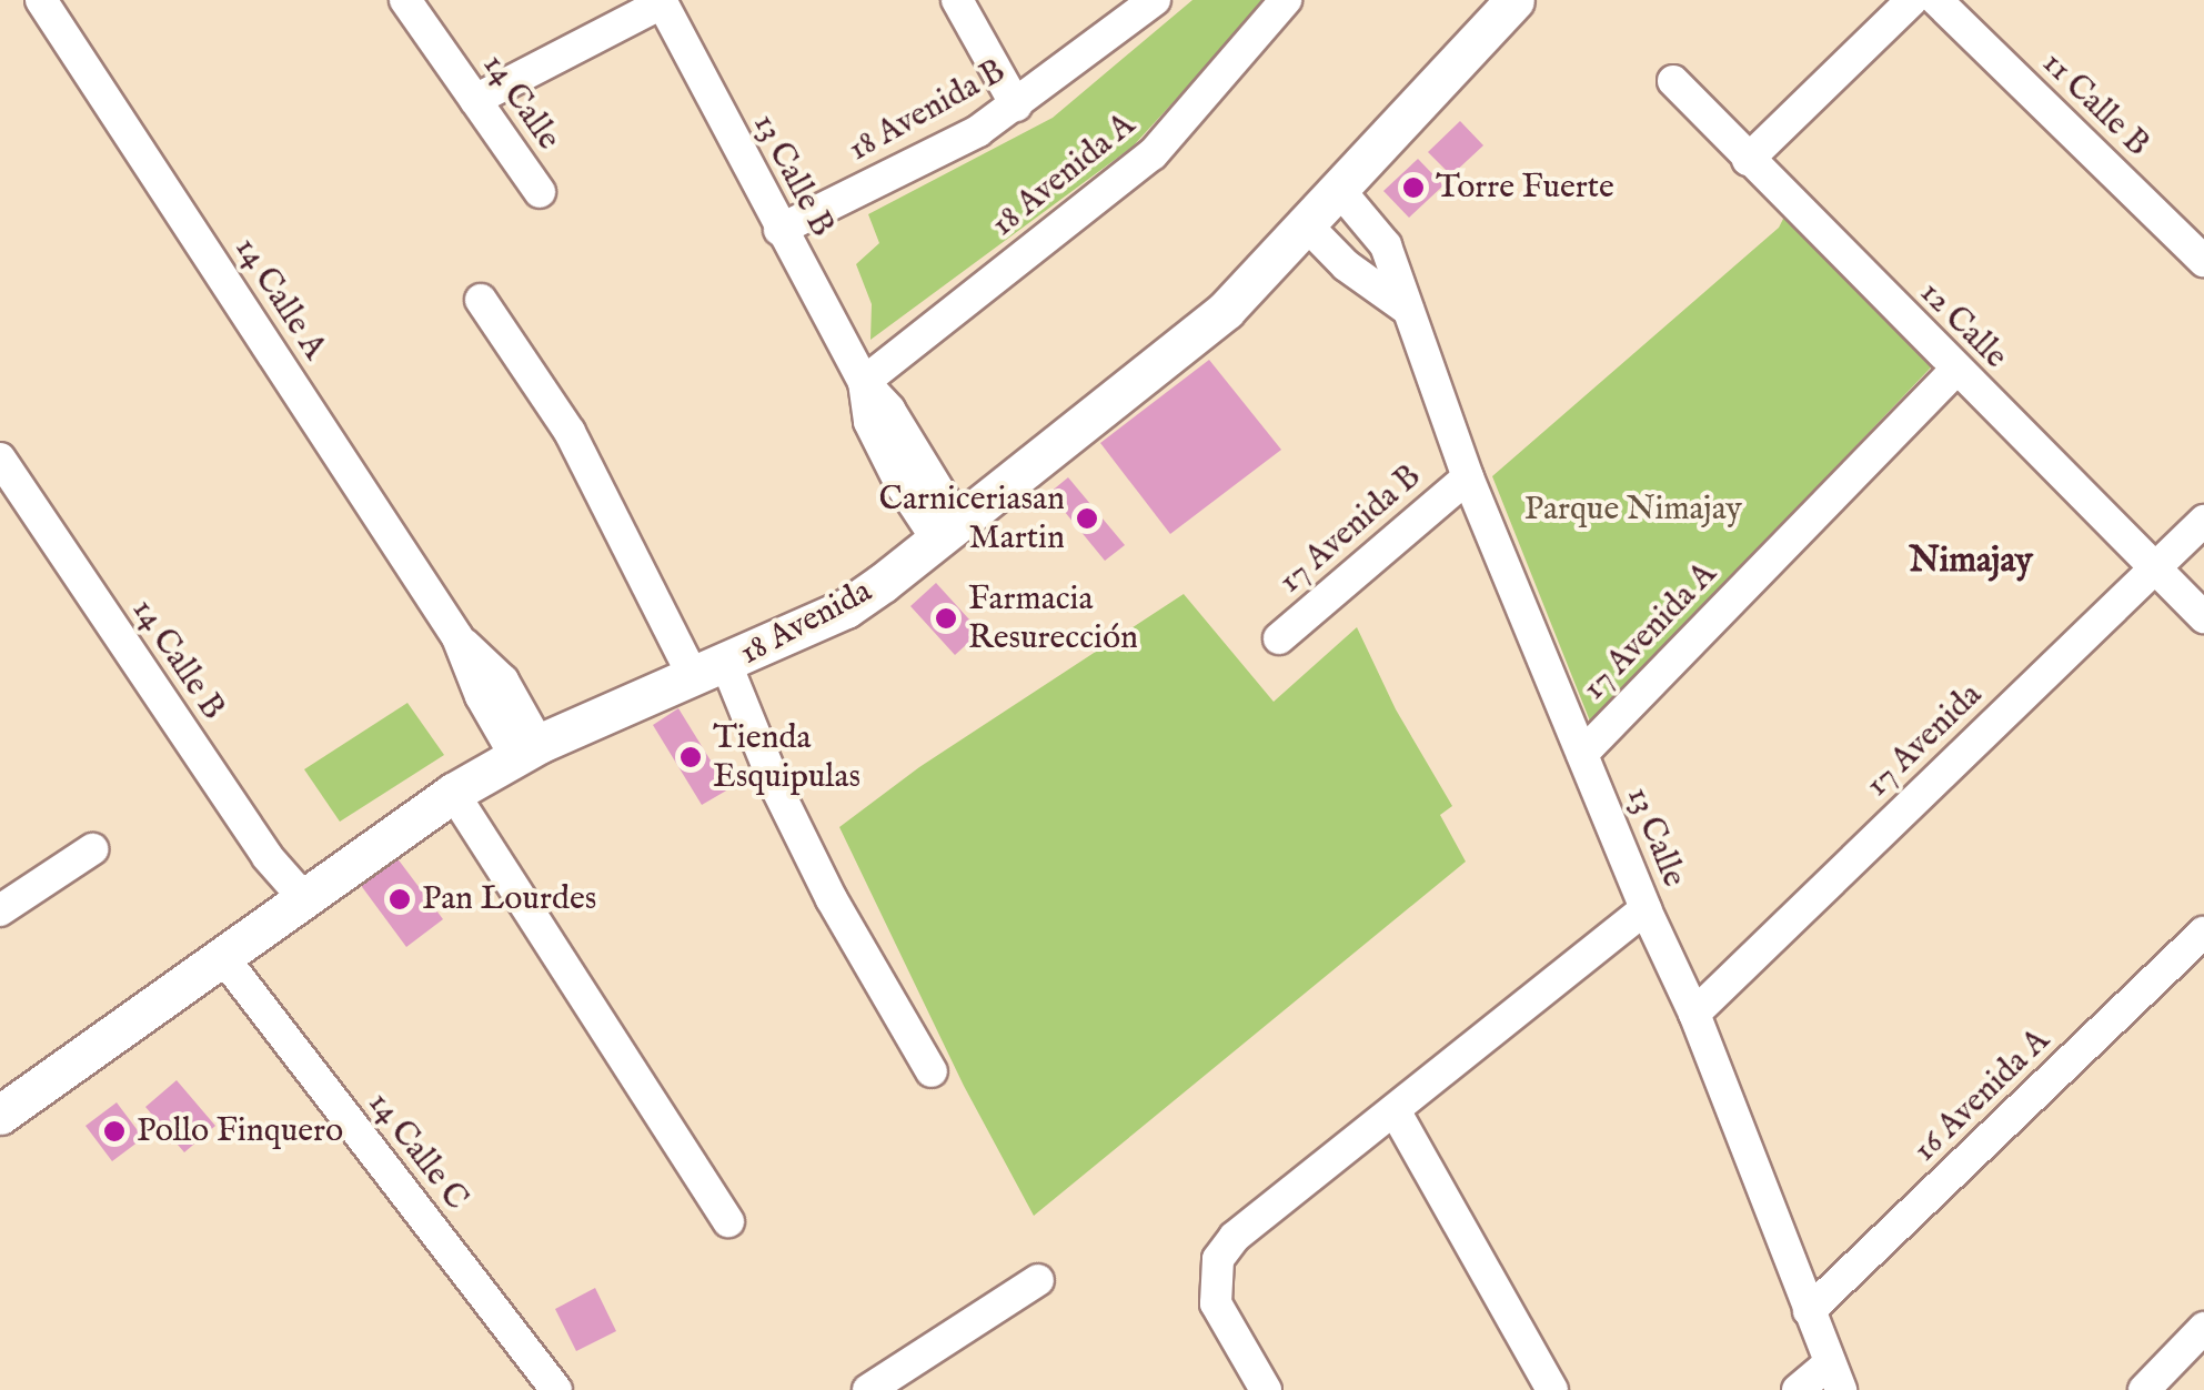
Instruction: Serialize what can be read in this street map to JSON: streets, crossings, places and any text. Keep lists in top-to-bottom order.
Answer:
{
  "streets": {
    "street": [
      "14 Calle",
      "11 Calle B",
      "18 Avenida B",
      "13 Calle B",
      "18 Avenida A",
      "14 Calle A",
      "12 Calle",
      "17 Avenida B",
      "18 Avenida",
      "17 Avenida A",
      "14 Calle B",
      "17 Avenida",
      "13 Calle",
      "16 Avenida A",
      "14 Calle C"
    ]
  },
  "crossings": [
    ["18 Avenida B", "13 Calle B"],
    ["13 Calle B", "18 Avenida A"],
    ["13 Calle B", "18 Avenida"],
    ["14 Calle A", "18 Avenida"],
    ["12 Calle", "17 Avenida A"],
    ["12 Calle", "17 Avenida"],
    ["17 Avenida B", "13 Calle"],
    ["18 Avenida", "14 Calle B"],
    ["18 Avenida", "13 Calle"],
    ["18 Avenida", "14 Calle C"],
    ["17 Avenida A", "13 Calle"],
    ["17 Avenida", "13 Calle"],
    ["13 Calle", "16 Avenida A"]
  ],
  "districts": ["Nimajay"],
  "parks": ["Parque Nimajay"],
  "places": [
    "Torre Fuerte",
    "Carniceriasan Martin",
    "Farmacia Resurección",
    "Tienda Esquipulas",
    "Pan Lourdes",
    "Pollo Finquero"
  ]
}
